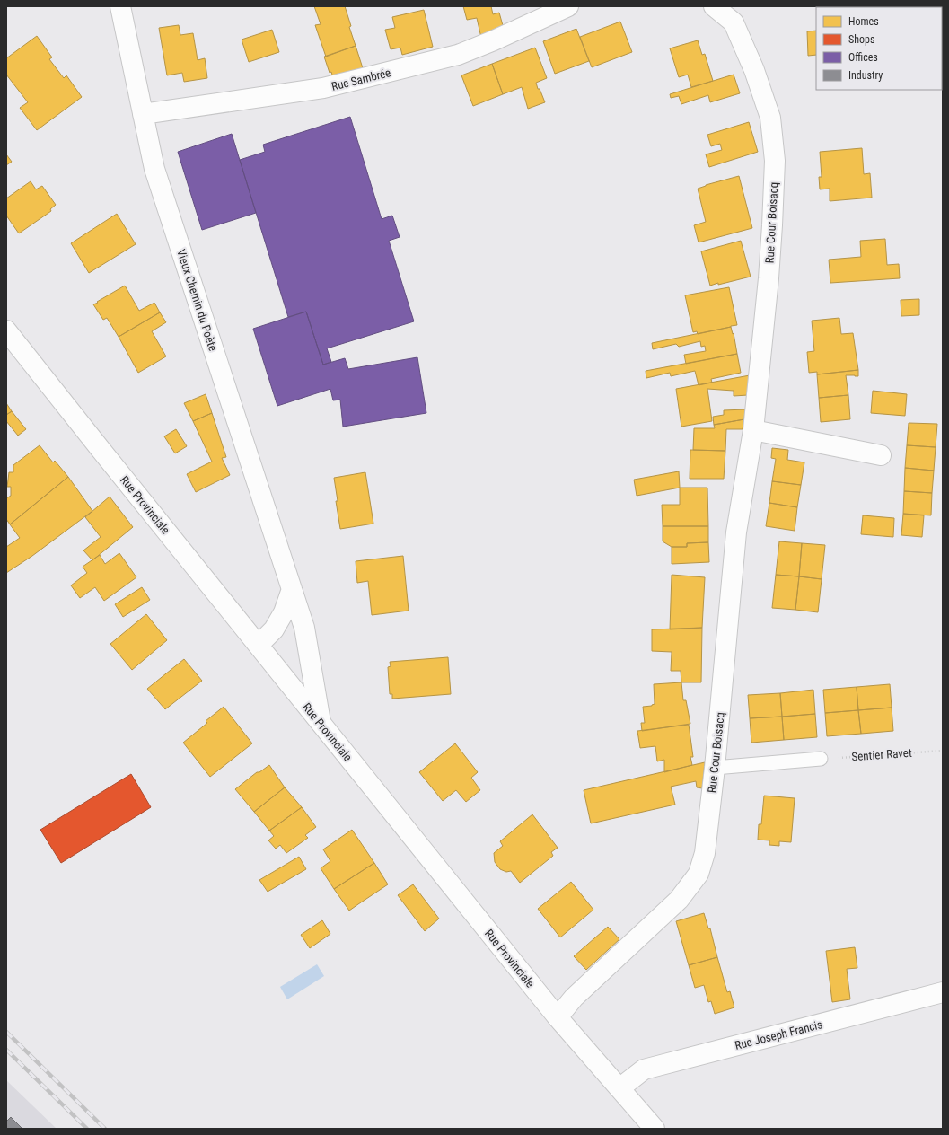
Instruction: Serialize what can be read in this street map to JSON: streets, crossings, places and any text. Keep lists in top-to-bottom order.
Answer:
{
  "streets": {
    "street": [
      "Rue Sambrée",
      "Rue Cour Boisacq",
      "Vieux Chemin du Poète",
      "Rue Provinciale",
      "Rue Joseph Francis"
    ],
    "path": ["Sentier Ravet"]
  },
  "crossings": [
    ["Rue Sambrée", "Vieux Chemin du Poète"],
    ["Rue Cour Boisacq", "Rue Provinciale"],
    ["Rue Provinciale", "Rue Joseph Francis"]
  ],
  "legend": [
    "Homes",
    "Shops",
    "Offices",
    "Industry"
  ]
}
